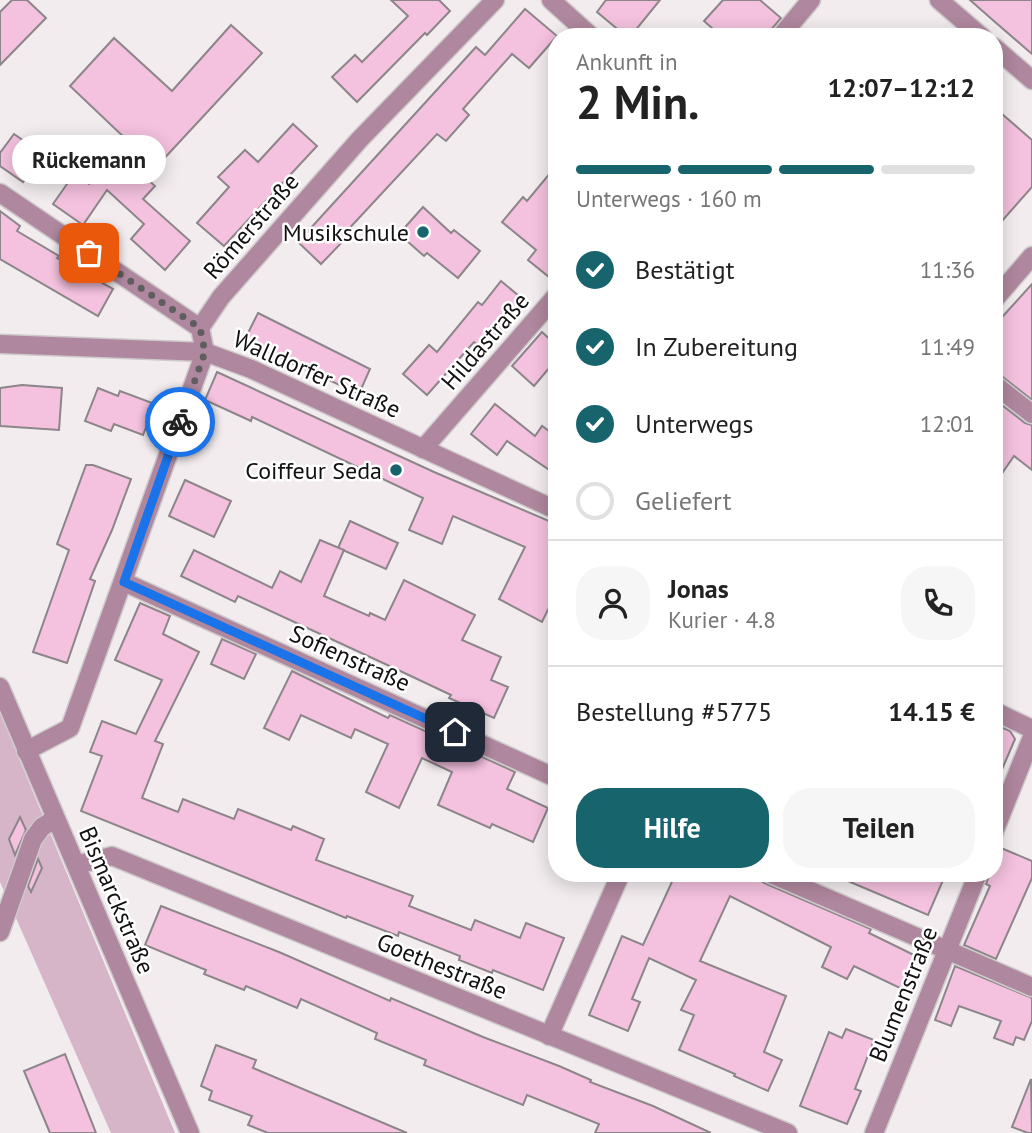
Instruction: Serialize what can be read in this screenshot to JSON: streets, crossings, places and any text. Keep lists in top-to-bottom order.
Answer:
{
  "streets": {
    "street": [
      "Römerstraße",
      "Hildastraße",
      "Walldorfer Straße",
      "Sofienstraße",
      "Bismarckstraße",
      "Goethestraße",
      "Blumenstraße"
    ]
  },
  "crossings": [
    ["Hildastraße", "Walldorfer Straße"],
    ["Bismarckstraße", "Goethestraße"]
  ],
  "places": ["Musikschule", "Rückemann", "Coiffeur Seda"],
  "page": {
    "heading": ["2 Min.", "Ankunft in", "12:07–12:12"],
    "panel": [
      "Jonas",
      "Kurier · 4.8",
      "Bestellung #5775",
      "14.15 €"
    ],
    "bubble": "Rückemann",
    "bar": "Unterwegs · 160 m",
    "list": [
      ["Bestätigt", "11:36"],
      ["In Zubereitung", "11:49"],
      ["Unterwegs", "12:01"],
      "Geliefert"
    ],
    "buttons": ["Hilfe", "Teilen"]
  }
}
